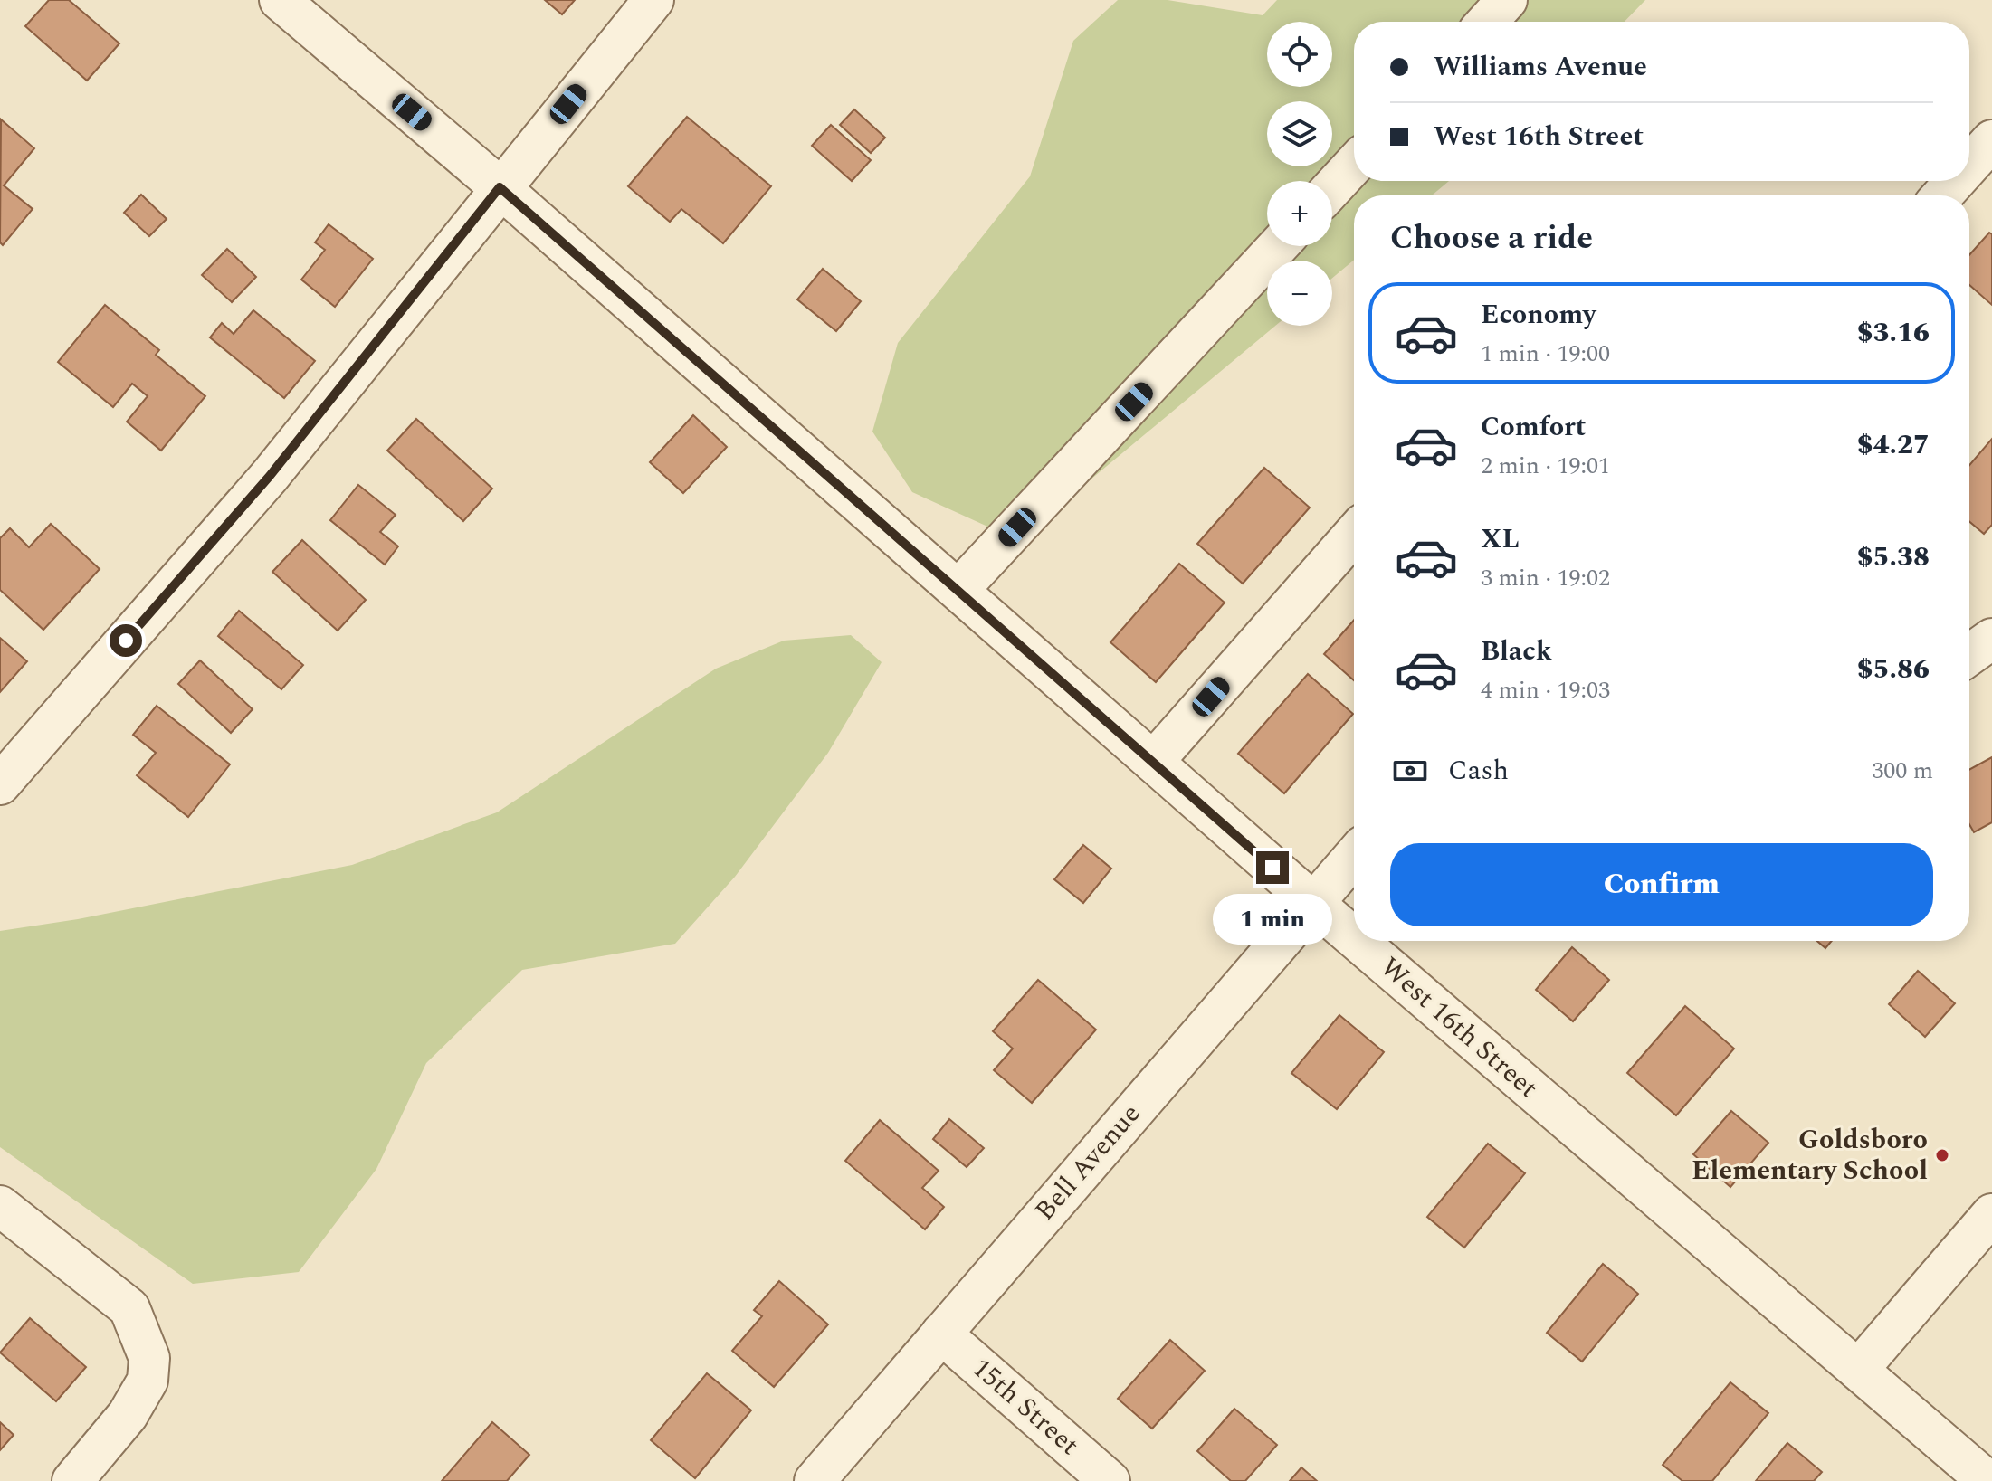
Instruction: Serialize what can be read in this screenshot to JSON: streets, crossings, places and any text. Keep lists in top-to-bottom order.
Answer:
{
  "streets": {
    "street": ["West 16th Street", "Bell Avenue", "15th Street"]
  },
  "crossings": [
    ["West 16th Street", "Bell Avenue"],
    ["Bell Avenue", "15th Street"]
  ],
  "places": ["Goldsboro Elementary School"],
  "page": {
    "map_buttons": ["+", "−"],
    "banner": ["Williams Avenue", "West 16th Street"],
    "heading": "Choose a ride",
    "list": [
      {
        "name": "Economy",
        "note": "1 min · 19:00",
        "value": "$3.16"
      },
      {
        "name": "Comfort",
        "note": "2 min · 19:01",
        "value": "$4.27"
      },
      {
        "name": "XL",
        "note": "3 min · 19:02",
        "value": "$5.38"
      },
      {
        "name": "Black",
        "note": "4 min · 19:03",
        "value": "$5.86"
      }
    ],
    "pay": ["Cash", "300 m"],
    "buttons": "Confirm",
    "bubble": "1 min"
  }
}
